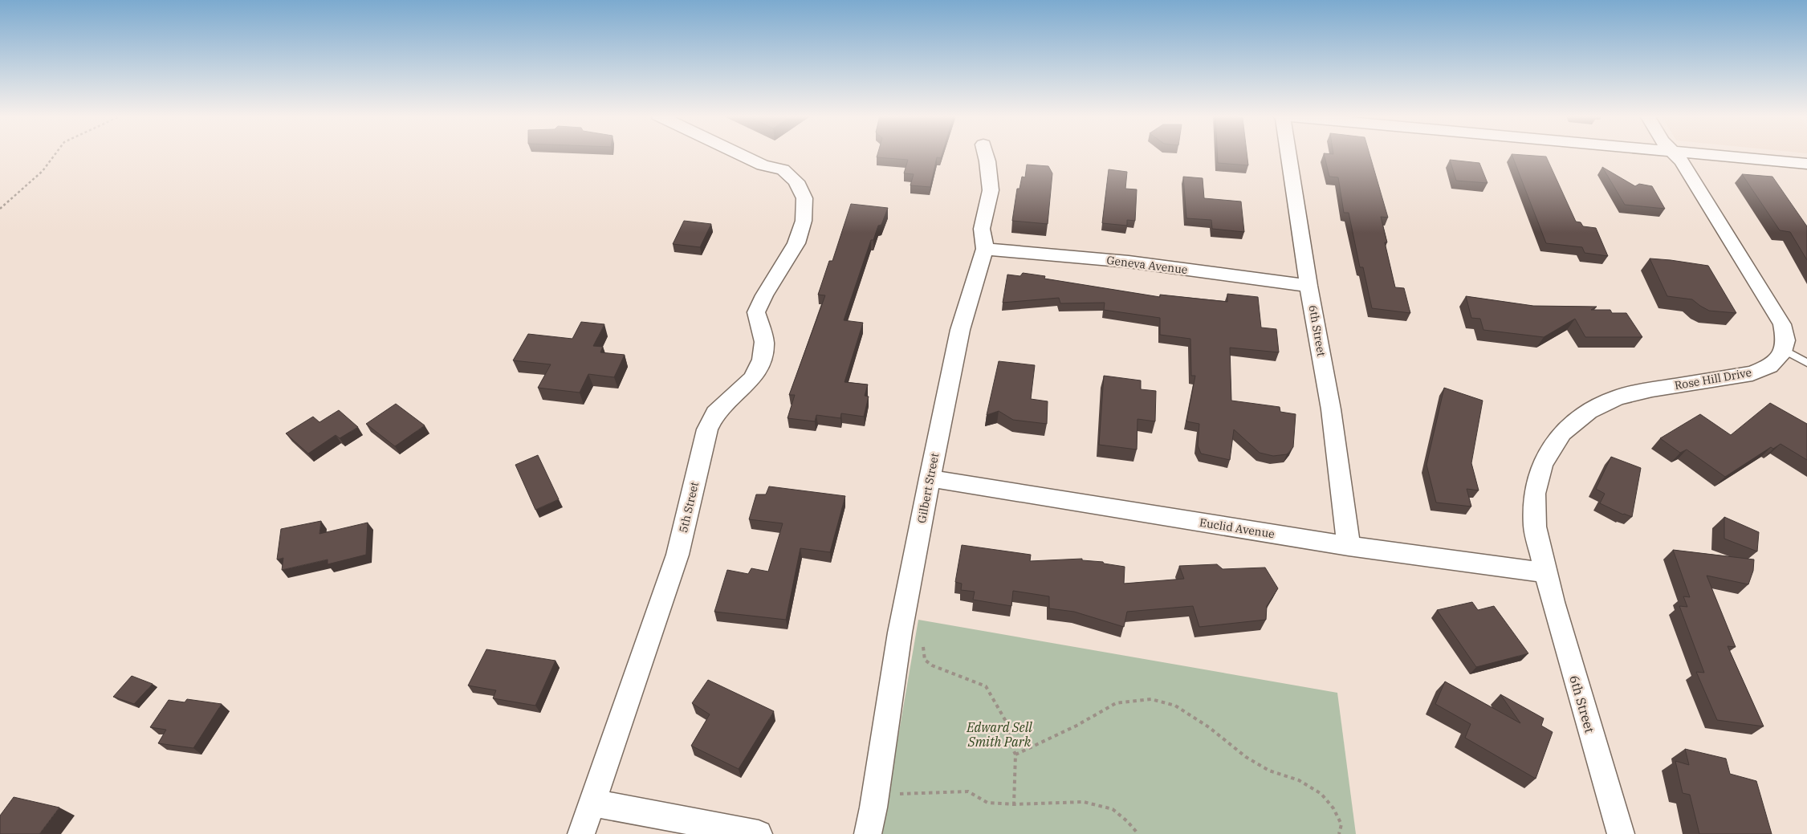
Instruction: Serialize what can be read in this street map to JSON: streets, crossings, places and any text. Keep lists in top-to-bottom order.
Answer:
{
  "streets": {
    "street": [
      "Geneva Avenue",
      "6th Street",
      "Rose Hill Drive",
      "Gilbert Street",
      "5th Street",
      "Euclid Avenue"
    ]
  },
  "crossings": [
    ["Geneva Avenue", "6th Street"],
    ["Geneva Avenue", "Gilbert Street"],
    ["6th Street", "Rose Hill Drive"],
    ["6th Street", "Euclid Avenue"],
    ["Rose Hill Drive", "Euclid Avenue"],
    ["Gilbert Street", "Euclid Avenue"]
  ],
  "parks": ["Edward Sell Smith Park"]
}
